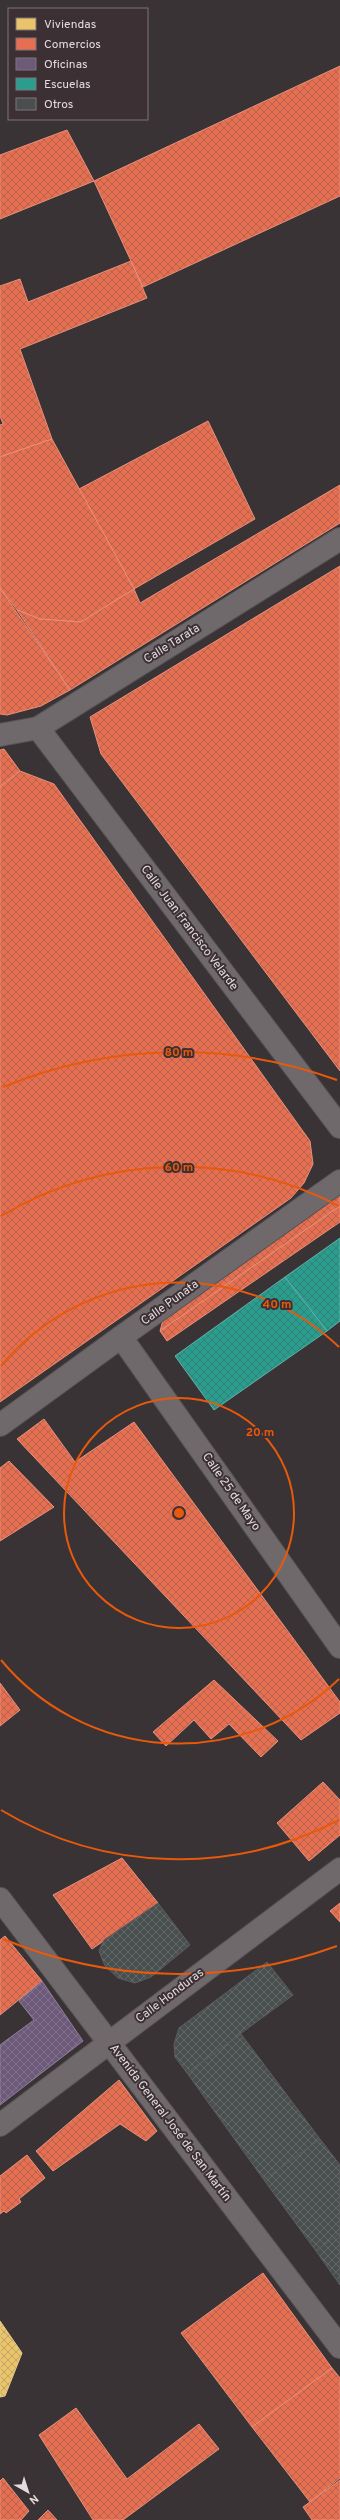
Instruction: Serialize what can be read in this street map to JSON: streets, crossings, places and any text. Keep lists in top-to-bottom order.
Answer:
{
  "streets": {
    "main road": [
      "Calle Tarata",
      "Calle Juan Francisco Velarde",
      "Calle Punata",
      "Calle 25 de Mayo",
      "Calle Honduras",
      "Avenida General José de San Martín"
    ]
  },
  "crossings": [
    ["Calle Tarata", "Calle Juan Francisco Velarde"],
    ["Calle Punata", "Calle 25 de Mayo"],
    ["Calle Honduras", "Avenida General José de San Martín"]
  ],
  "legend": [
    "Viviendas",
    "Comercios",
    "Oficinas",
    "Escuelas",
    "Otros"
  ],
  "north": "bottom right",
  "rings": [
    "80 m",
    "60 m",
    "40 m",
    "20 m"
  ]
}
